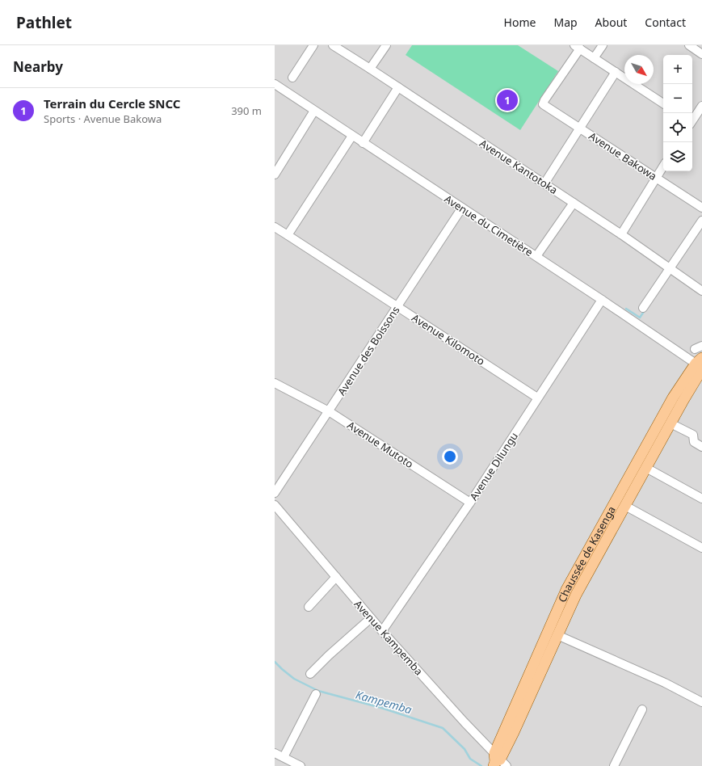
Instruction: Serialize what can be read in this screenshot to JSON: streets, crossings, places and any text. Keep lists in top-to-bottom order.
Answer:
{
  "streets": {
    "main road": ["Chaussée de Kasenga"],
    "street": [
      "Avenue Bakowa",
      "Avenue Kantotoka",
      "Avenue du Cimetière",
      "Avenue Kilomoto",
      "Avenue des Boissons",
      "Avenue Mutoto",
      "Avenue Dilungu",
      "Avenue Kampemba"
    ]
  },
  "crossings": [
    ["Avenue du Cimetière", "Avenue des Boissons"],
    ["Avenue du Cimetière", "Avenue Dilungu"],
    ["Avenue du Cimetière", "Chaussée de Kasenga"],
    ["Avenue Kilomoto", "Avenue des Boissons"],
    ["Avenue Kilomoto", "Avenue Dilungu"],
    ["Avenue des Boissons", "Avenue Mutoto"],
    ["Avenue Mutoto", "Avenue Dilungu"],
    ["Avenue Dilungu", "Avenue Kampemba"],
    ["Chaussée de Kasenga", "Avenue Kampemba"]
  ],
  "water": ["Kampemba"],
  "north": "bottom right",
  "page": {
    "header": "Pathlet",
    "nav": [
      "Home",
      "Map",
      "About",
      "Contact"
    ],
    "heading": "Nearby",
    "map_buttons": ["+", "−"],
    "list": [
      {
        "mark": "1",
        "name": "Terrain du Cercle SNCC",
        "note": "Sports · Avenue Bakowa",
        "value": "390 m"
      }
    ],
    "pins": "1"
  }
}
